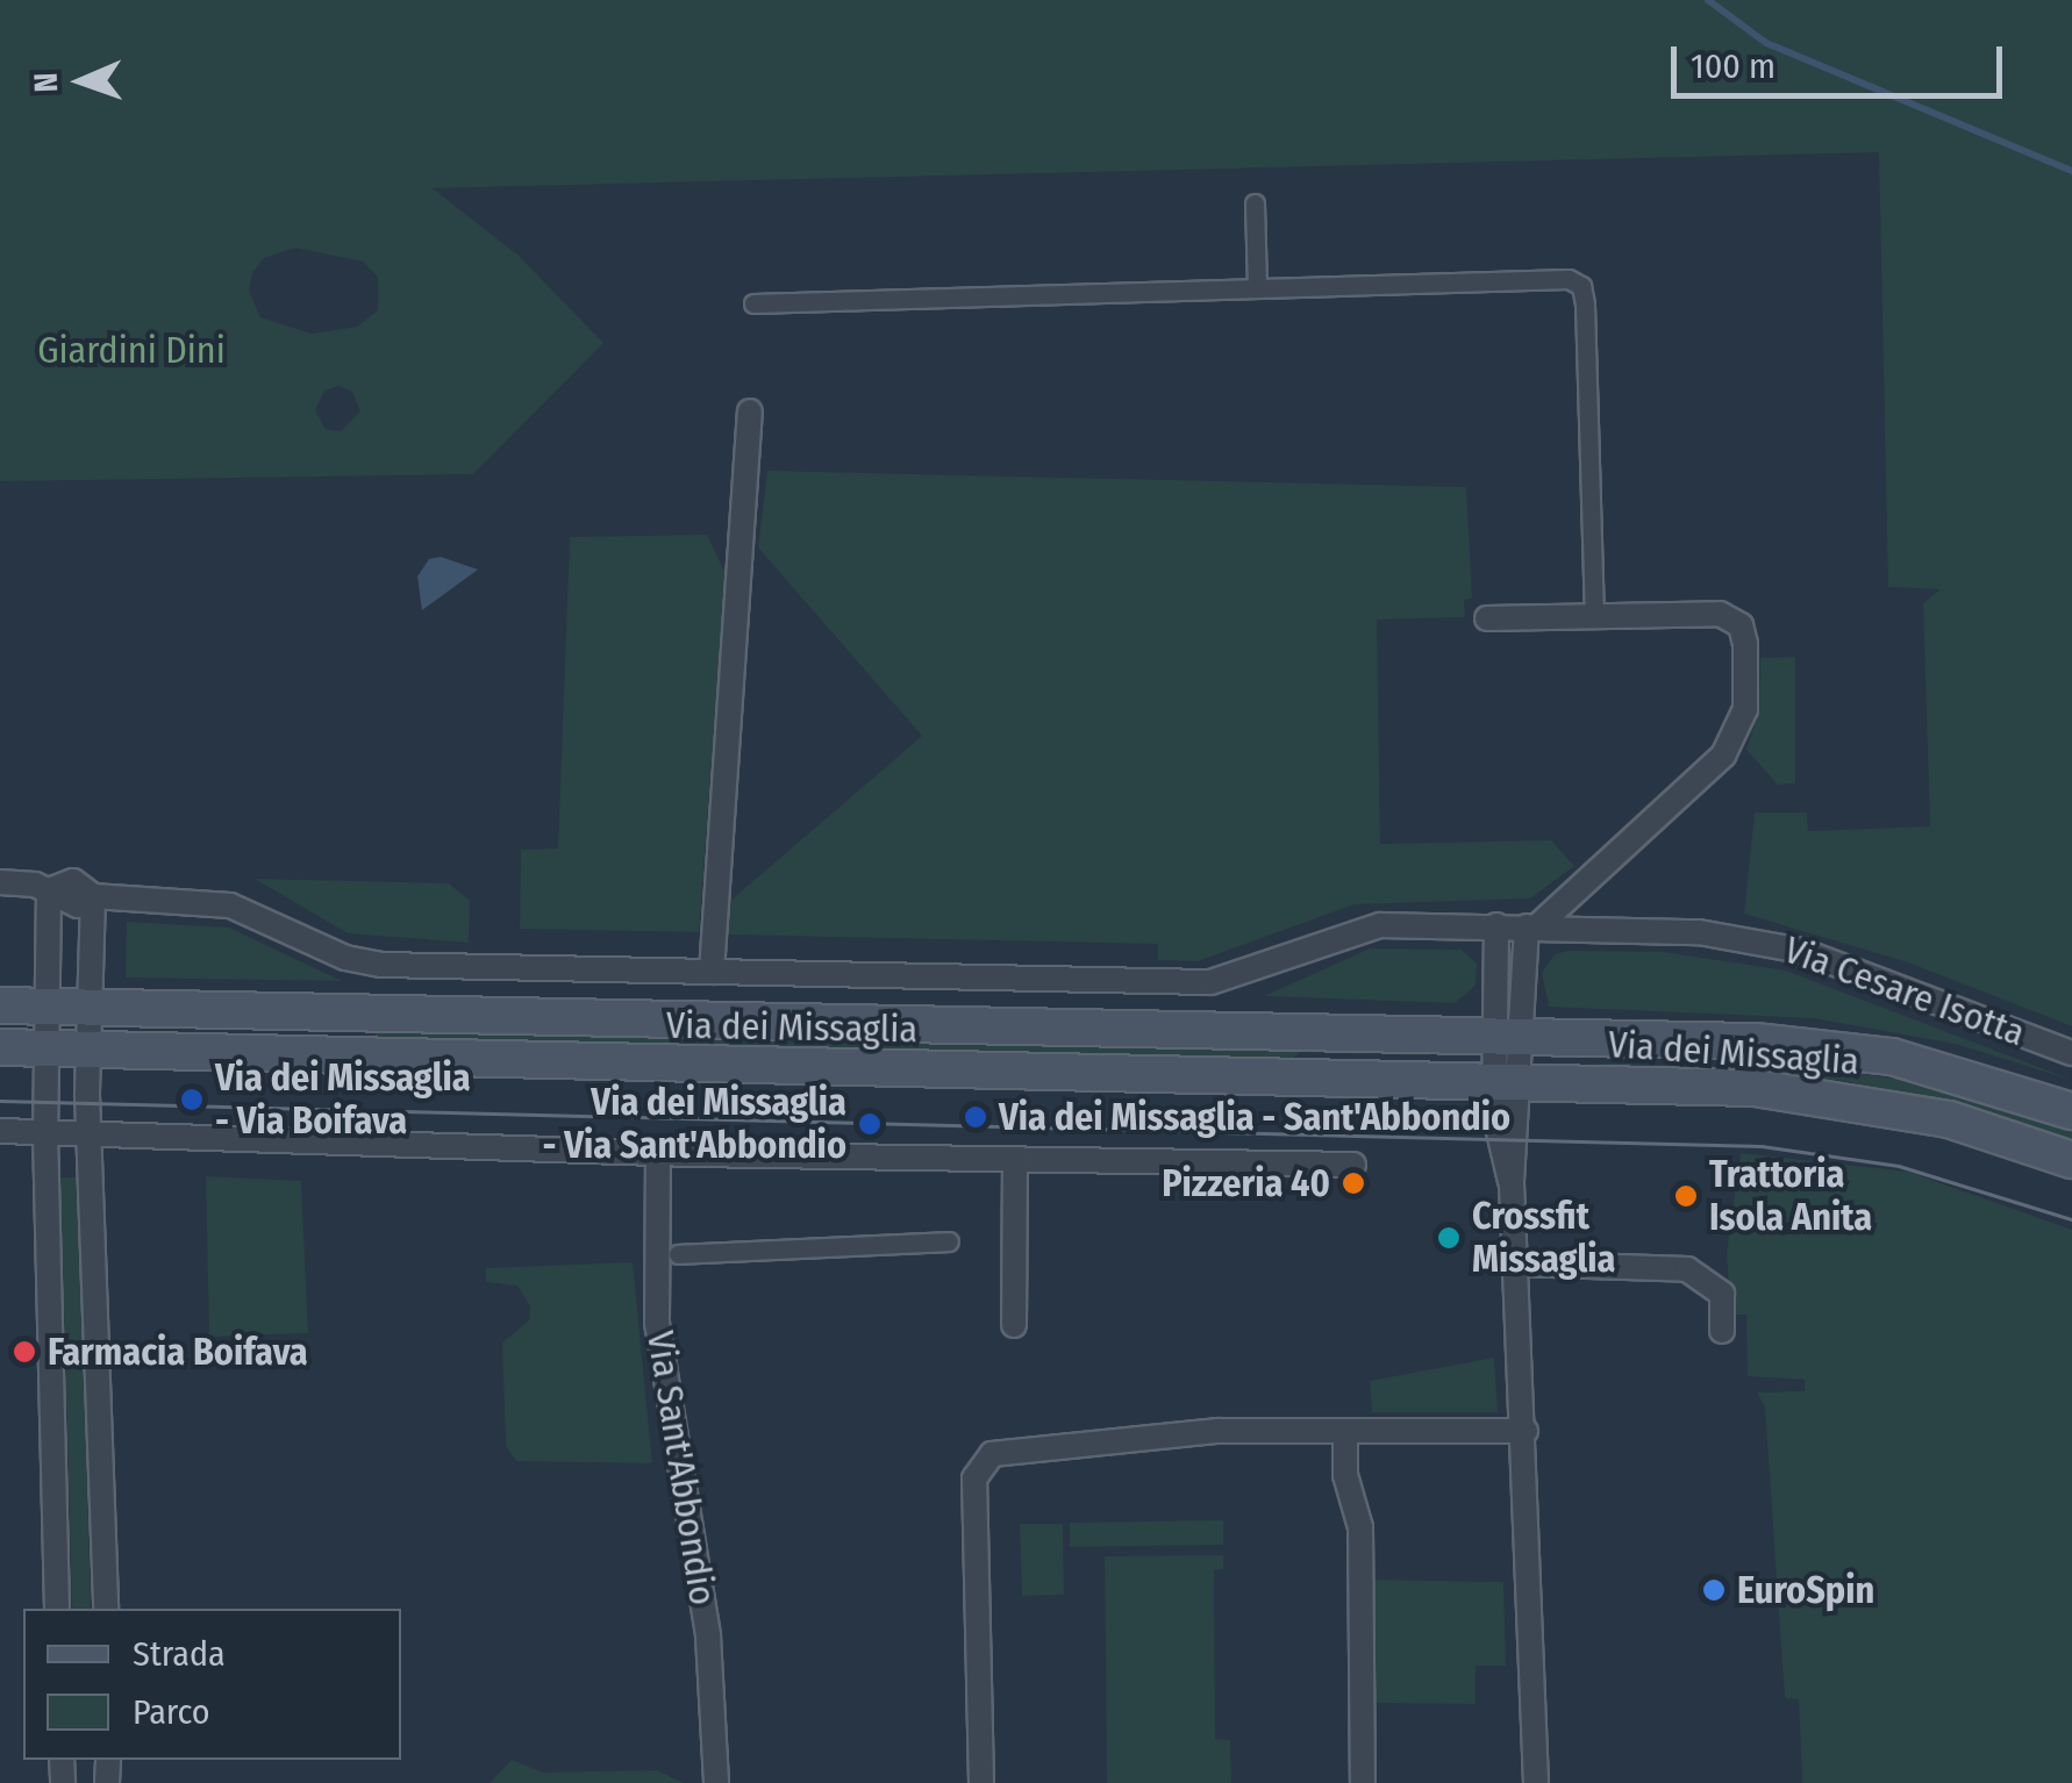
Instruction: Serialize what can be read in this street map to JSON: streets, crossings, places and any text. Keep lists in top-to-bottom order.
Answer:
{
  "streets": {
    "main road": ["Via dei Missaglia"],
    "street": ["Via Cesare Isotta", "Via Sant'Abbondio"]
  },
  "crossings": [
    ["Via Cesare Isotta", "Via dei Missaglia"]
  ],
  "parks": ["Giardini Dini"],
  "places": [
    "Via dei Missaglia - Via Boifava",
    "Via dei Missaglia - Sant'Abbondio",
    "Via dei Missaglia - Via Sant'Abbondio",
    "Pizzeria 40",
    "Trattoria Isola Anita",
    "Crossfit Missaglia",
    "Farmacia Boifava",
    "EuroSpin"
  ],
  "legend": ["Strada", "Parco"],
  "scale_bar": "100 m",
  "north": "left"
}
